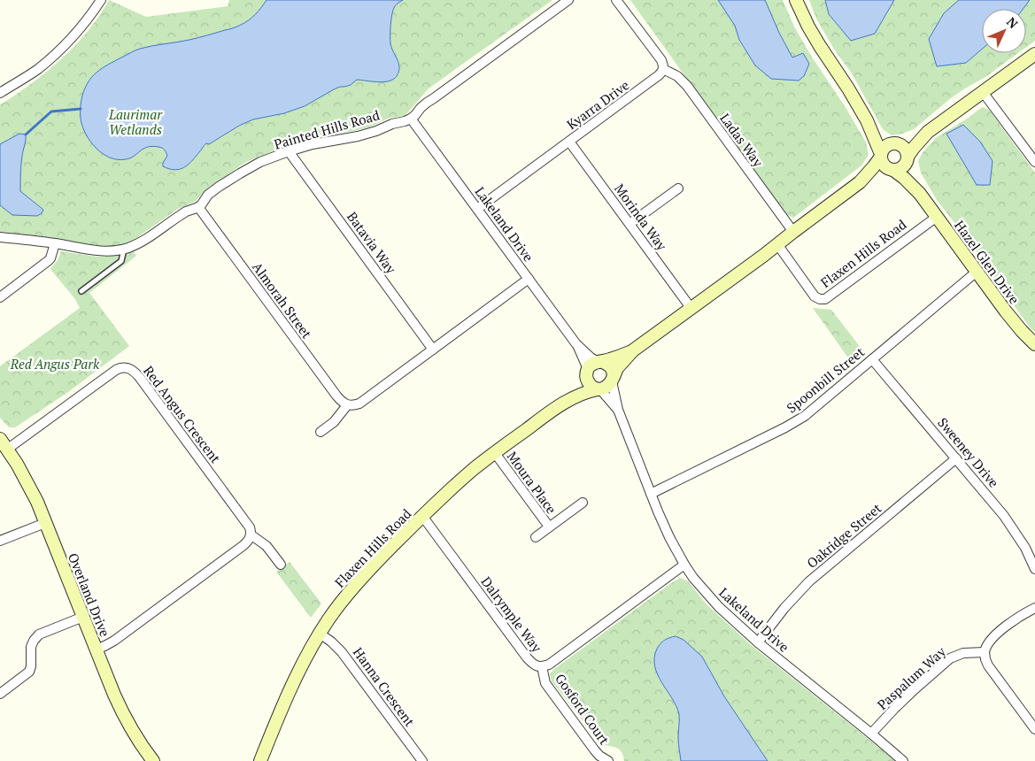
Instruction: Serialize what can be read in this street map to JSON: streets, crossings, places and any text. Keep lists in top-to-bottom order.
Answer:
{
  "streets": {
    "street": [
      "Kyarra Drive",
      "Painted Hills Road",
      "Ladas Way",
      "Morinda Way",
      "Lakeland Drive",
      "Batavia Way",
      "Flaxen Hills Road",
      "Hazel Glen Drive",
      "Almorah Street",
      "Spoonbill Street",
      "Red Angus Crescent",
      "Sweeney Drive",
      "Moura Place",
      "Oakridge Street",
      "Overland Drive",
      "Dalrymple Way",
      "Paspalum Way",
      "Hanna Crescent",
      "Gosford Court"
    ]
  },
  "crossings": [
    ["Kyarra Drive", "Ladas Way"],
    ["Kyarra Drive", "Morinda Way"],
    ["Kyarra Drive", "Lakeland Drive"],
    ["Painted Hills Road", "Lakeland Drive"],
    ["Painted Hills Road", "Batavia Way"],
    ["Painted Hills Road", "Almorah Street"],
    ["Lakeland Drive", "Flaxen Hills Road"],
    ["Lakeland Drive", "Spoonbill Street"],
    ["Lakeland Drive", "Oakridge Street"],
    ["Lakeland Drive", "Dalrymple Way"],
    ["Lakeland Drive", "Paspalum Way"],
    ["Flaxen Hills Road", "Hazel Glen Drive"],
    ["Flaxen Hills Road", "Moura Place"],
    ["Flaxen Hills Road", "Dalrymple Way"],
    ["Flaxen Hills Road", "Hanna Crescent"],
    ["Hazel Glen Drive", "Spoonbill Street"],
    ["Spoonbill Street", "Sweeney Drive"],
    ["Red Angus Crescent", "Overland Drive"],
    ["Sweeney Drive", "Oakridge Street"],
    ["Dalrymple Way", "Gosford Court"]
  ],
  "parks": ["Laurimar Wetlands", "Red Angus Park"],
  "north": "top right"
}
